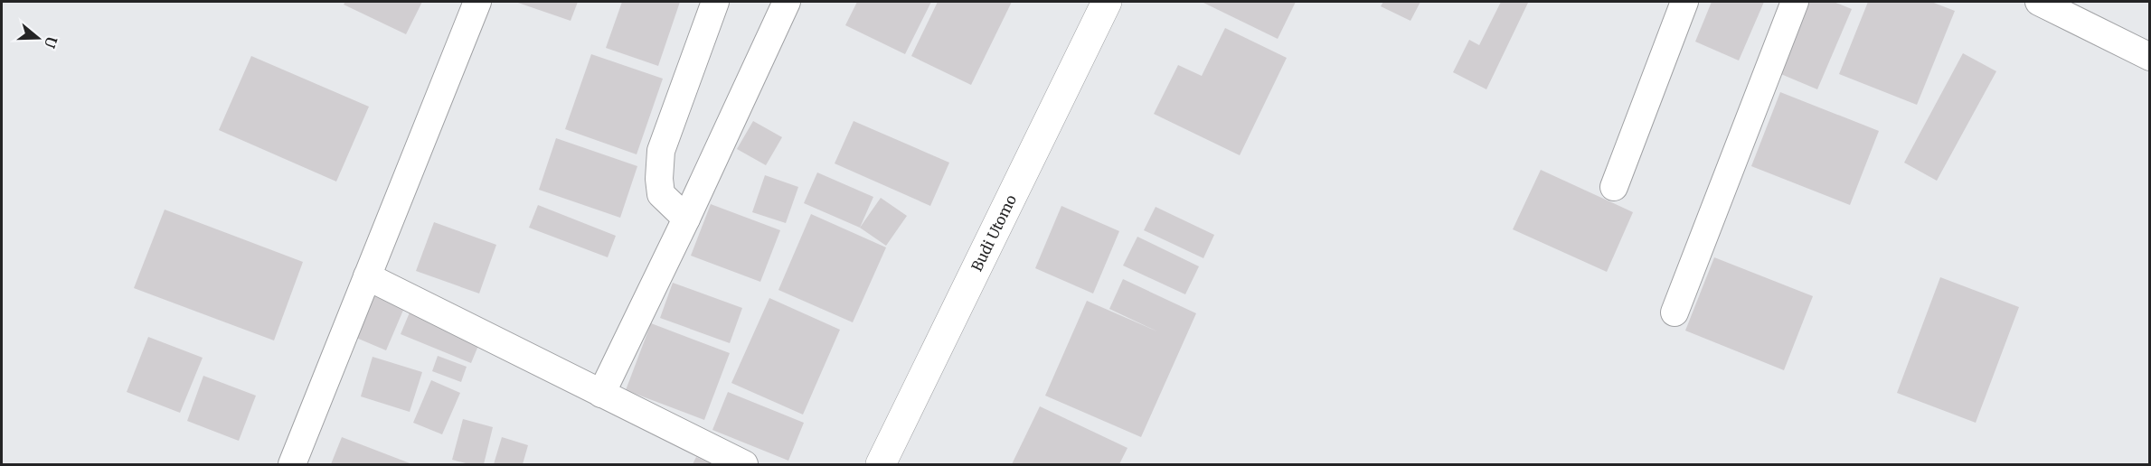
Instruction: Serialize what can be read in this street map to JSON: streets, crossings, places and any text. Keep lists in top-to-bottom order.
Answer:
{
  "streets": {
    "street": ["Budi Utomo"]
  },
  "north": "right"
}
